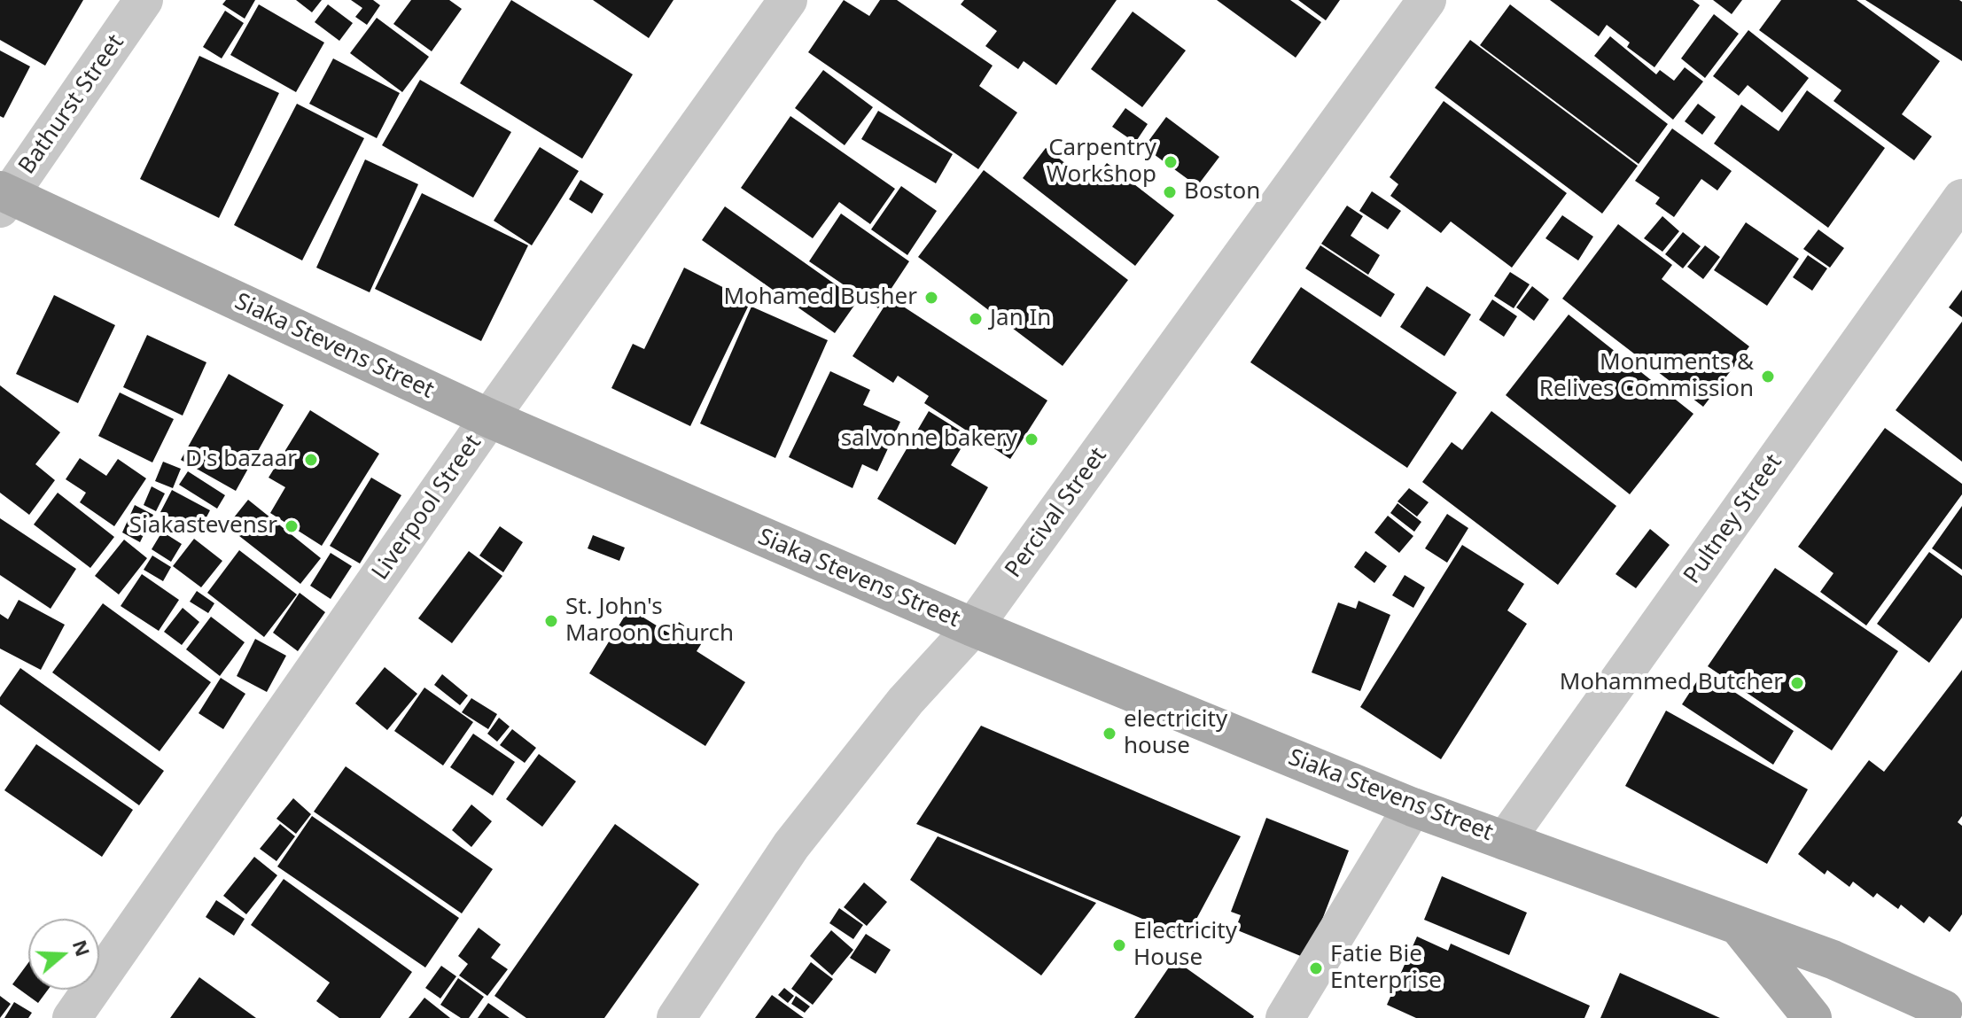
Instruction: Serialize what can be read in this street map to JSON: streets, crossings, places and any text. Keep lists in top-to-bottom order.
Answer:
{
  "streets": {
    "main road": ["Siaka Stevens Street"],
    "street": [
      "Bathurst Street",
      "Liverpool Street",
      "Percival Street",
      "Pultney Street"
    ]
  },
  "crossings": [
    ["Bathurst Street", "Siaka Stevens Street"],
    ["Siaka Stevens Street", "Liverpool Street"],
    ["Siaka Stevens Street", "Percival Street"],
    ["Siaka Stevens Street", "Pultney Street"]
  ],
  "places": [
    "Carpentry Workshop",
    "Boston",
    "Mohamed Busher",
    "Jan In",
    "Monuments & Relives Commission",
    "salvonne bakery",
    "D's bazaar",
    "Siakastevensr",
    "St. John's Maroon Church",
    "Mohammed Butcher",
    "electricity house",
    "Electricity House",
    "Fatie Bie Enterprise"
  ],
  "north": "right"
}
